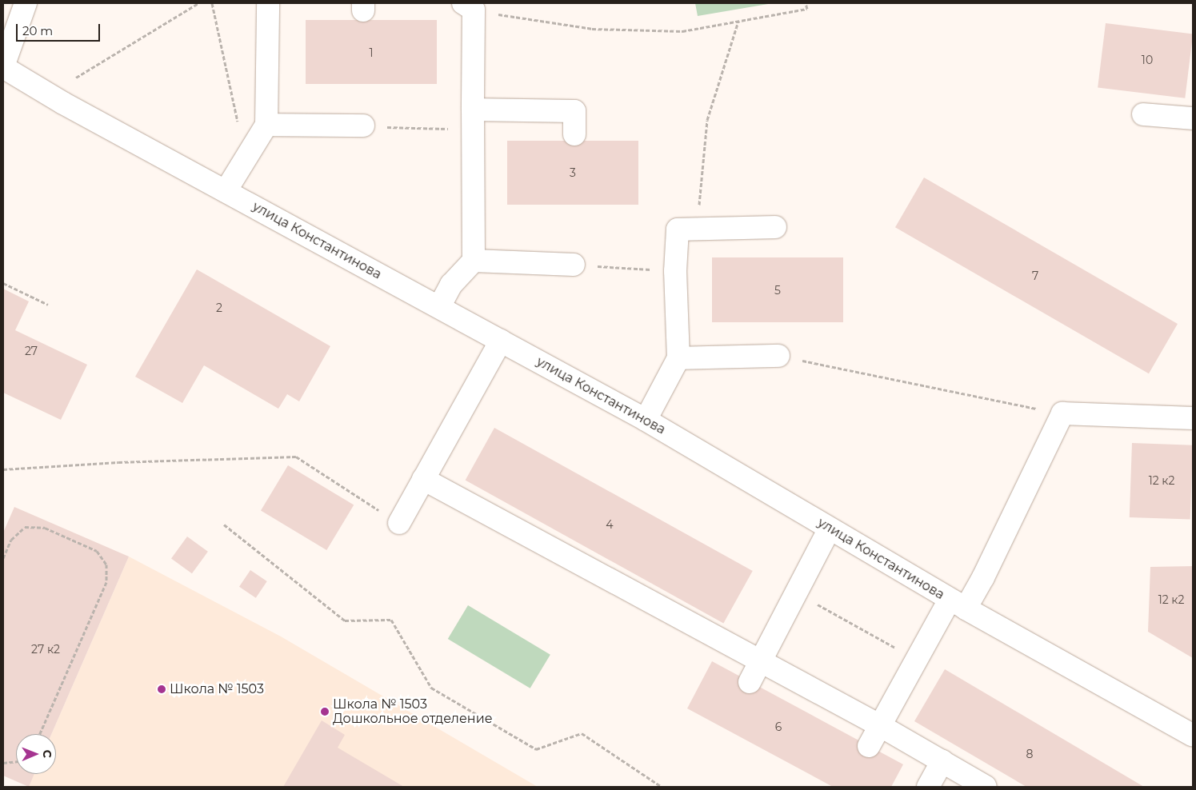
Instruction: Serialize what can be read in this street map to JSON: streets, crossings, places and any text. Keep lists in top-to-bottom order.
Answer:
{
  "streets": {
    "street": ["улица Константинова"]
  },
  "places": ["Школа № 1503", "Школа № 1503 Дошкольное отделение"],
  "house_numbers": [
    "1",
    "10",
    "3",
    "7",
    "5",
    "2",
    "27",
    "12 к2",
    "4",
    "12 к2",
    "27 к2",
    "6",
    "8"
  ],
  "scale_bar": "20 m",
  "north": "right"
}
